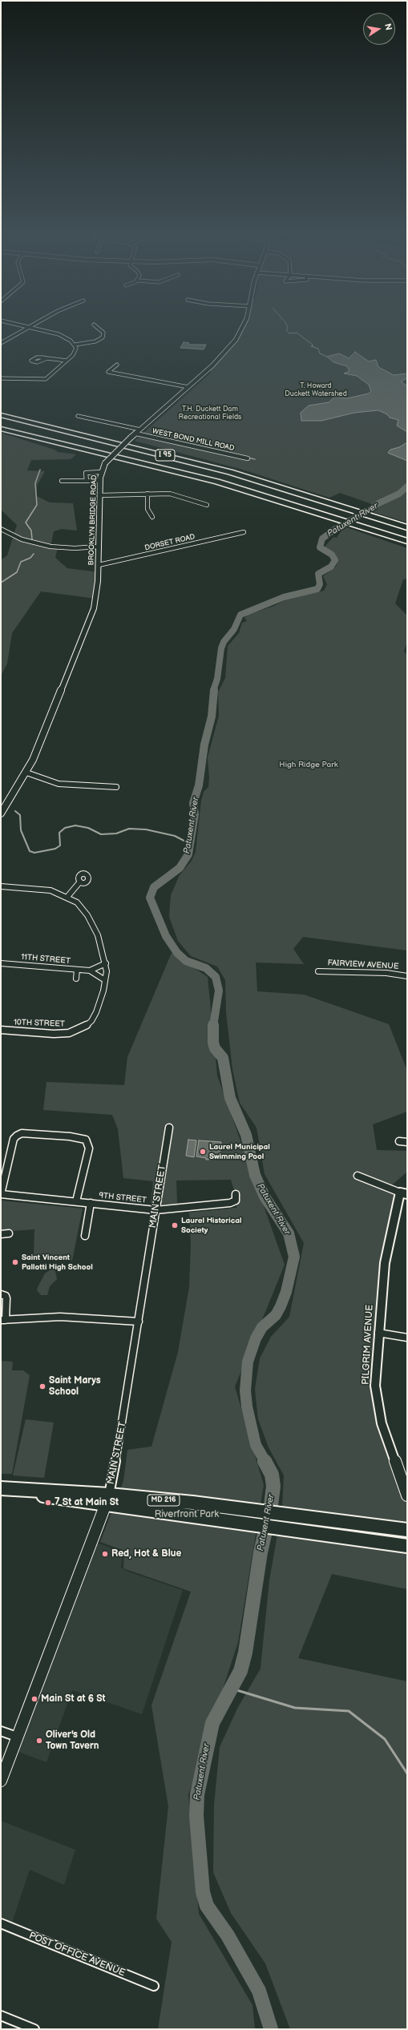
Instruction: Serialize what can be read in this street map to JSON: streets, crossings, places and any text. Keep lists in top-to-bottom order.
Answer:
{
  "streets": {
    "highway": ["I 95"],
    "main road": ["MD 216"],
    "street": [
      "WEST BOND MILL ROAD",
      "BROOKLYN BRIDGE ROAD",
      "DORSET ROAD",
      "11TH STREET",
      "FAIRVIEW AVENUE",
      "10TH STREET",
      "MAIN STREET",
      "9TH STREET",
      "PILGRIM AVENUE",
      "POST OFFICE AVENUE"
    ]
  },
  "crossings": [
    ["WEST BOND MILL ROAD", "BROOKLYN BRIDGE ROAD"],
    ["BROOKLYN BRIDGE ROAD", "DORSET ROAD"],
    ["11TH STREET", "10TH STREET"],
    ["MAIN STREET", "9TH STREET"],
    ["MAIN STREET", "MD 216"]
  ],
  "water": ["Patuxent River"],
  "parks": [
    "T. Howard Duckett Watershed",
    "T.H. Duckett Dam Recreational Fields",
    "High Ridge Park",
    "Riverfront Park"
  ],
  "places": [
    "Laurel Municipal Swimming Pool",
    "Laurel Historical Society",
    "Saint Vincent Pallotti High School",
    "Saint Marys School",
    "7 St at Main St",
    "Red, Hot & Blue",
    "Main St at 6 St",
    "Oliver's Old Town Tavern"
  ],
  "north": "right"
}
